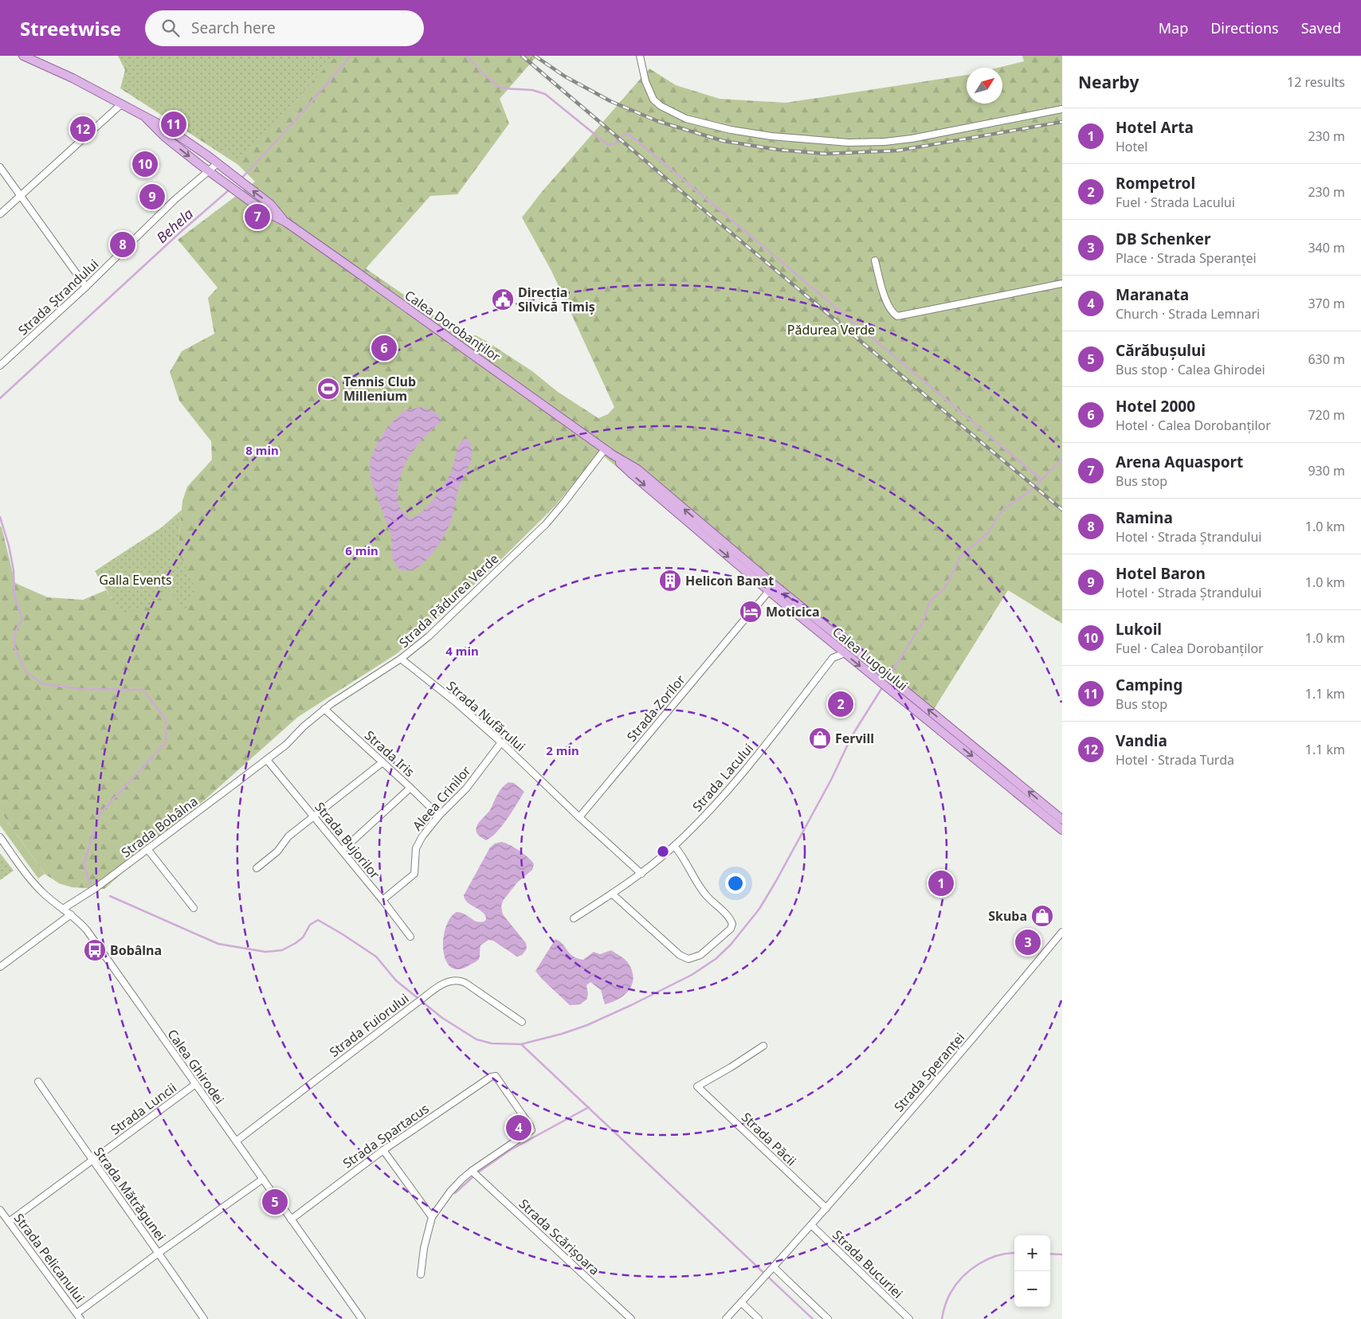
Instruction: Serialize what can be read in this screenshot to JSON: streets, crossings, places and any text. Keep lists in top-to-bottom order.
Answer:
{
  "streets": {
    "main road": ["Calea Dorobanților", "Calea Lugojului"],
    "street": [
      "Strada Ștrandului",
      "Strada Pădurea Verde",
      "Strada Zorilor",
      "Strada Nufărului",
      "Strada Iris",
      "Strada Lacului",
      "Aleea Crinilor",
      "Strada Bobâlna",
      "Strada Bujorilor",
      "Strada Fuiorului",
      "Calea Ghirodei",
      "Strada Speranței",
      "Strada Luncii",
      "Strada Spartacus",
      "Strada Păcii",
      "Strada Mătrăgunei",
      "Strada Scărișoara",
      "Strada Pelicanului",
      "Strada Bucuriei"
    ]
  },
  "crossings": [
    ["Strada Ștrandului", "Calea Dorobanților"],
    ["Calea Dorobanților", "Strada Pădurea Verde"],
    ["Calea Dorobanților", "Calea Lugojului"],
    ["Strada Pădurea Verde", "Calea Lugojului"],
    ["Strada Pădurea Verde", "Strada Nufărului"],
    ["Strada Pădurea Verde", "Strada Iris"],
    ["Strada Pădurea Verde", "Strada Bobâlna"],
    ["Strada Pădurea Verde", "Strada Bujorilor"],
    ["Calea Lugojului", "Strada Zorilor"],
    ["Calea Lugojului", "Strada Lacului"],
    ["Strada Zorilor", "Strada Nufărului"],
    ["Strada Nufărului", "Strada Lacului"],
    ["Strada Nufărului", "Aleea Crinilor"],
    ["Strada Iris", "Aleea Crinilor"],
    ["Aleea Crinilor", "Strada Bujorilor"],
    ["Strada Bobâlna", "Strada Bujorilor"],
    ["Strada Bobâlna", "Calea Ghirodei"],
    ["Strada Fuiorului", "Calea Ghirodei"],
    ["Calea Ghirodei", "Strada Luncii"],
    ["Calea Ghirodei", "Strada Spartacus"],
    ["Strada Speranței", "Strada Păcii"],
    ["Strada Speranței", "Strada Bucuriei"],
    ["Strada Luncii", "Strada Mătrăgunei"],
    ["Strada Luncii", "Strada Pelicanului"],
    ["Strada Spartacus", "Strada Scărișoara"]
  ],
  "water": ["Behela"],
  "parks": ["Pădurea Verde", "Galla Events"],
  "places": {
    "public building": ["Direcția Silvică Timiș"],
    "sports": ["Tennis Club Millenium"],
    "building": ["Helicon Banat"],
    "hotel": ["Moticica"],
    "shop": ["Fervill", "Skuba"],
    "bus stop": ["Bobâlna"]
  },
  "north": "top right",
  "page": {
    "header": "Streetwise",
    "search": "Search here",
    "nav": ["Map", "Directions", "Saved"],
    "heading": ["Nearby", "12 results"],
    "list": [
      {
        "mark": "1",
        "name": "Hotel Arta",
        "note": "Hotel",
        "value": "230 m"
      },
      {
        "mark": "2",
        "name": "Rompetrol",
        "note": "Fuel · Strada Lacului",
        "value": "230 m"
      },
      {
        "mark": "3",
        "name": "DB Schenker",
        "note": "Place · Strada Speranței",
        "value": "340 m"
      },
      {
        "mark": "4",
        "name": "Maranata",
        "note": "Church · Strada Lemnari",
        "value": "370 m"
      },
      {
        "mark": "5",
        "name": "Cărăbușului",
        "note": "Bus stop · Calea Ghirodei",
        "value": "630 m"
      },
      {
        "mark": "6",
        "name": "Hotel 2000",
        "note": "Hotel · Calea Dorobanților",
        "value": "720 m"
      },
      {
        "mark": "7",
        "name": "Arena Aquasport",
        "note": "Bus stop",
        "value": "930 m"
      },
      {
        "mark": "8",
        "name": "Ramina",
        "note": "Hotel · Strada Ștrandului",
        "value": "1.0 km"
      },
      {
        "mark": "9",
        "name": "Hotel Baron",
        "note": "Hotel · Strada Ștrandului",
        "value": "1.0 km"
      },
      {
        "mark": "10",
        "name": "Lukoil",
        "note": "Fuel · Calea Dorobanților",
        "value": "1.0 km"
      },
      {
        "mark": "11",
        "name": "Camping",
        "note": "Bus stop",
        "value": "1.1 km"
      },
      {
        "mark": "12",
        "name": "Vandia",
        "note": "Hotel · Strada Turda",
        "value": "1.1 km"
      }
    ],
    "pins": [
      "11",
      "12",
      "10",
      "9",
      "7",
      "8",
      "6",
      "2",
      "1",
      "3",
      "4",
      "5"
    ],
    "map_buttons": ["+", "−"]
  },
  "rings": [
    "8 min",
    "6 min",
    "4 min",
    "2 min"
  ]
}
